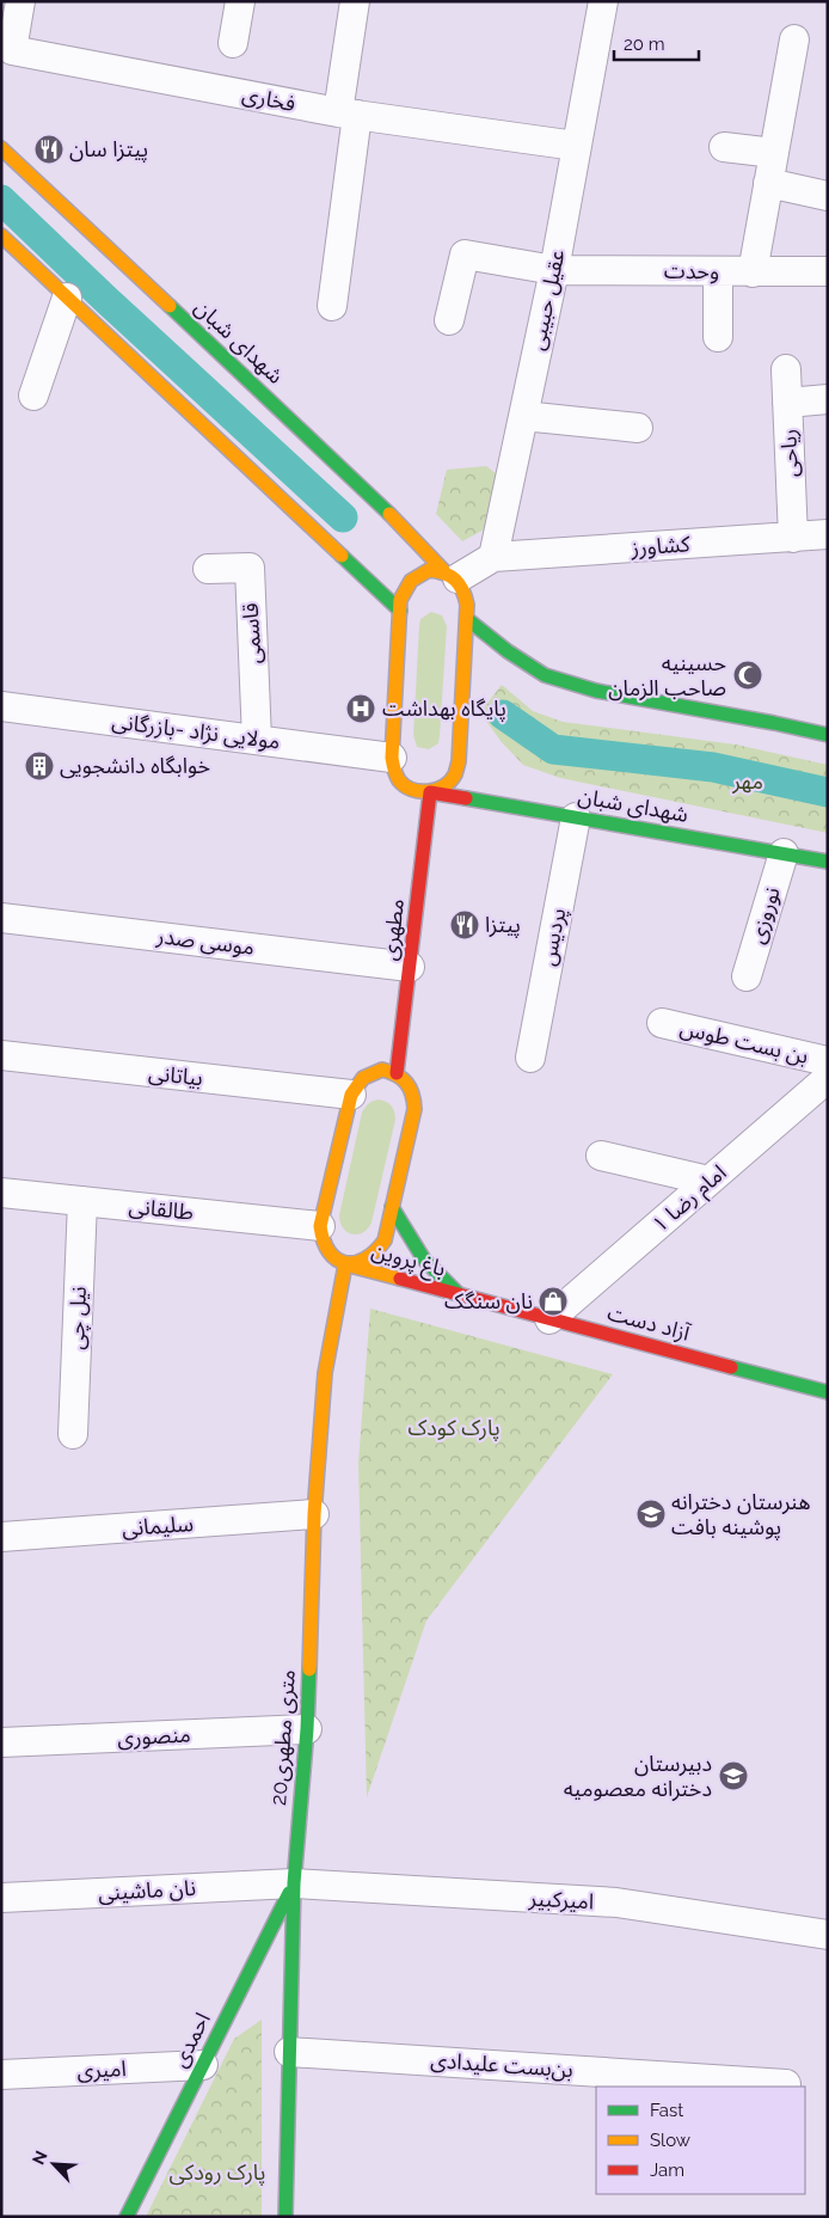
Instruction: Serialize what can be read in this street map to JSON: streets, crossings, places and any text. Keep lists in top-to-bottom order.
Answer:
{
  "streets": {
    "street": [
      "فخاری",
      "وحدت",
      "عقیل حبیبی",
      "شهدای شبان",
      "ریاحی",
      "کشاورز",
      "قاسمی",
      "مولایی نژاد -بازرگانی",
      "نوروزی",
      "مطهری",
      "پردیس",
      "موسی صدر",
      "بن بست طوس",
      "بیاتانی",
      "امام رضا ۱",
      "طالقانی",
      "باغ پروین",
      "نیل چی",
      "آزاد دست",
      "سلیمانی",
      "منصوری",
      "20متری مطهری",
      "نان ماشینی",
      "امیرکبیر",
      "احمدی",
      "بن‌بست علیدادی",
      "امیری"
    ]
  },
  "crossings": [
    ["فخاری", "عقیل حبیبی"],
    ["وحدت", "عقیل حبیبی"],
    ["عقیل حبیبی", "کشاورز"],
    ["شهدای شبان", "مولایی نژاد -بازرگانی"],
    ["شهدای شبان", "نوروزی"],
    ["شهدای شبان", "مطهری"],
    ["شهدای شبان", "پردیس"],
    ["ریاحی", "کشاورز"],
    ["قاسمی", "مولایی نژاد -بازرگانی"],
    ["مطهری", "موسی صدر"],
    ["امام رضا ۱", "آزاد دست"],
    ["طالقانی", "نیل چی"],
    ["باغ پروین", "آزاد دست"],
    ["باغ پروین", "20متری مطهری"],
    ["سلیمانی", "20متری مطهری"],
    ["منصوری", "20متری مطهری"],
    ["20متری مطهری", "نان ماشینی"],
    ["20متری مطهری", "امیرکبیر"],
    ["20متری مطهری", "احمدی"],
    ["20متری مطهری", "بن‌بست علیدادی"],
    ["نان ماشینی", "امیرکبیر"],
    ["نان ماشینی", "احمدی"],
    ["امیرکبیر", "احمدی"],
    ["احمدی", "امیری"]
  ],
  "parks": ["مهر", "پارک کودک", "پارک رودکی"],
  "places": {
    "restaurant": ["پیتزا سان", "پیتزا"],
    "mosque": ["حسینیه صاحب الزمان"],
    "hospital": ["پایگاه بهداشت"],
    "building": ["خوابگاه دانشجویی"],
    "shop": ["نان سنگک"],
    "school or university": ["هنرستان دخترانه پوشینه بافت", "دبیرستان دخترانه معصومیه"]
  },
  "legend": ["Fast", "Slow", "Jam"],
  "scale_bar": "20 m",
  "north": "top left"
}
